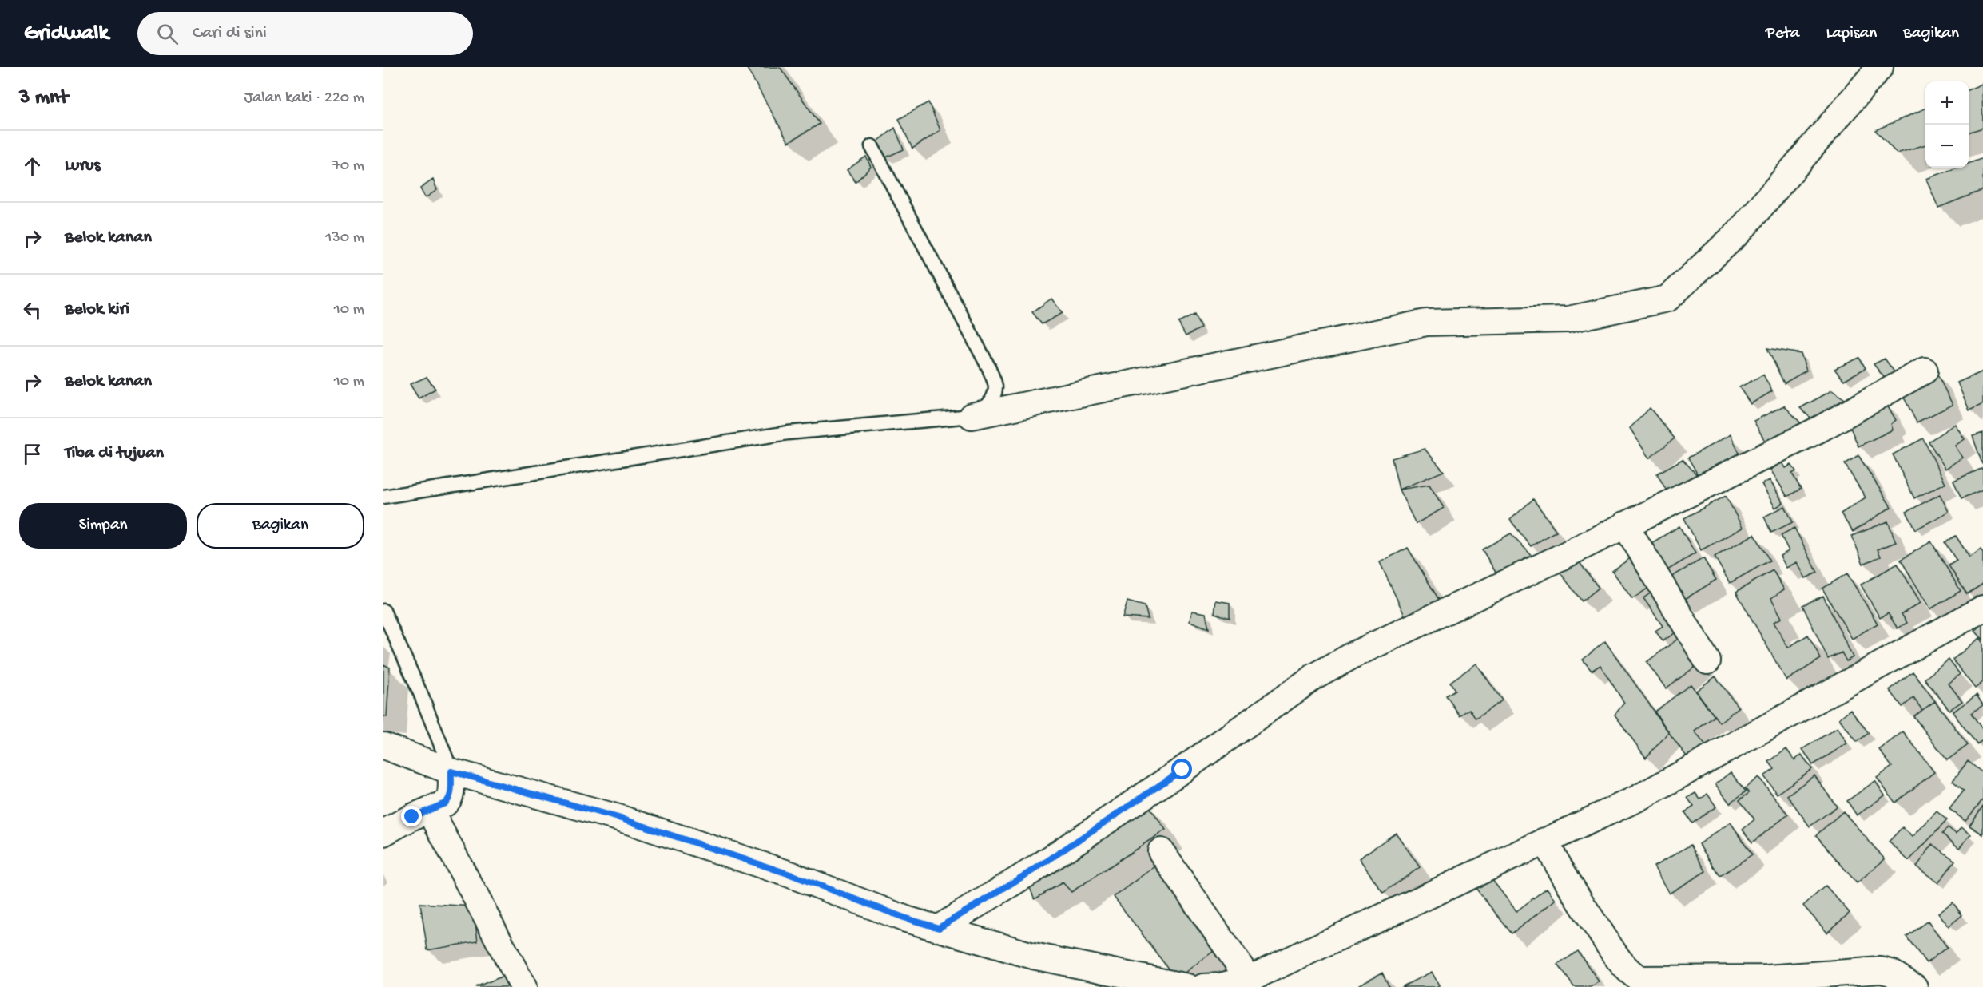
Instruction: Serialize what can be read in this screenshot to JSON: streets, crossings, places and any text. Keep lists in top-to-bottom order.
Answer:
{
  "page": {
    "header": "Gridwalk",
    "search": "Cari di sini",
    "nav": ["Peta", "Lapisan", "Bagikan"],
    "heading": ["3 mnt", "Jalan kaki · 220 m"],
    "map_buttons": ["+", "−"],
    "list": [
      ["Lurus", "70 m"],
      ["Belok kanan", "130 m"],
      ["Belok kiri", "10 m"],
      ["Belok kanan", "10 m"],
      "Tiba di tujuan"
    ],
    "buttons": ["Simpan", "Bagikan"]
  }
}
